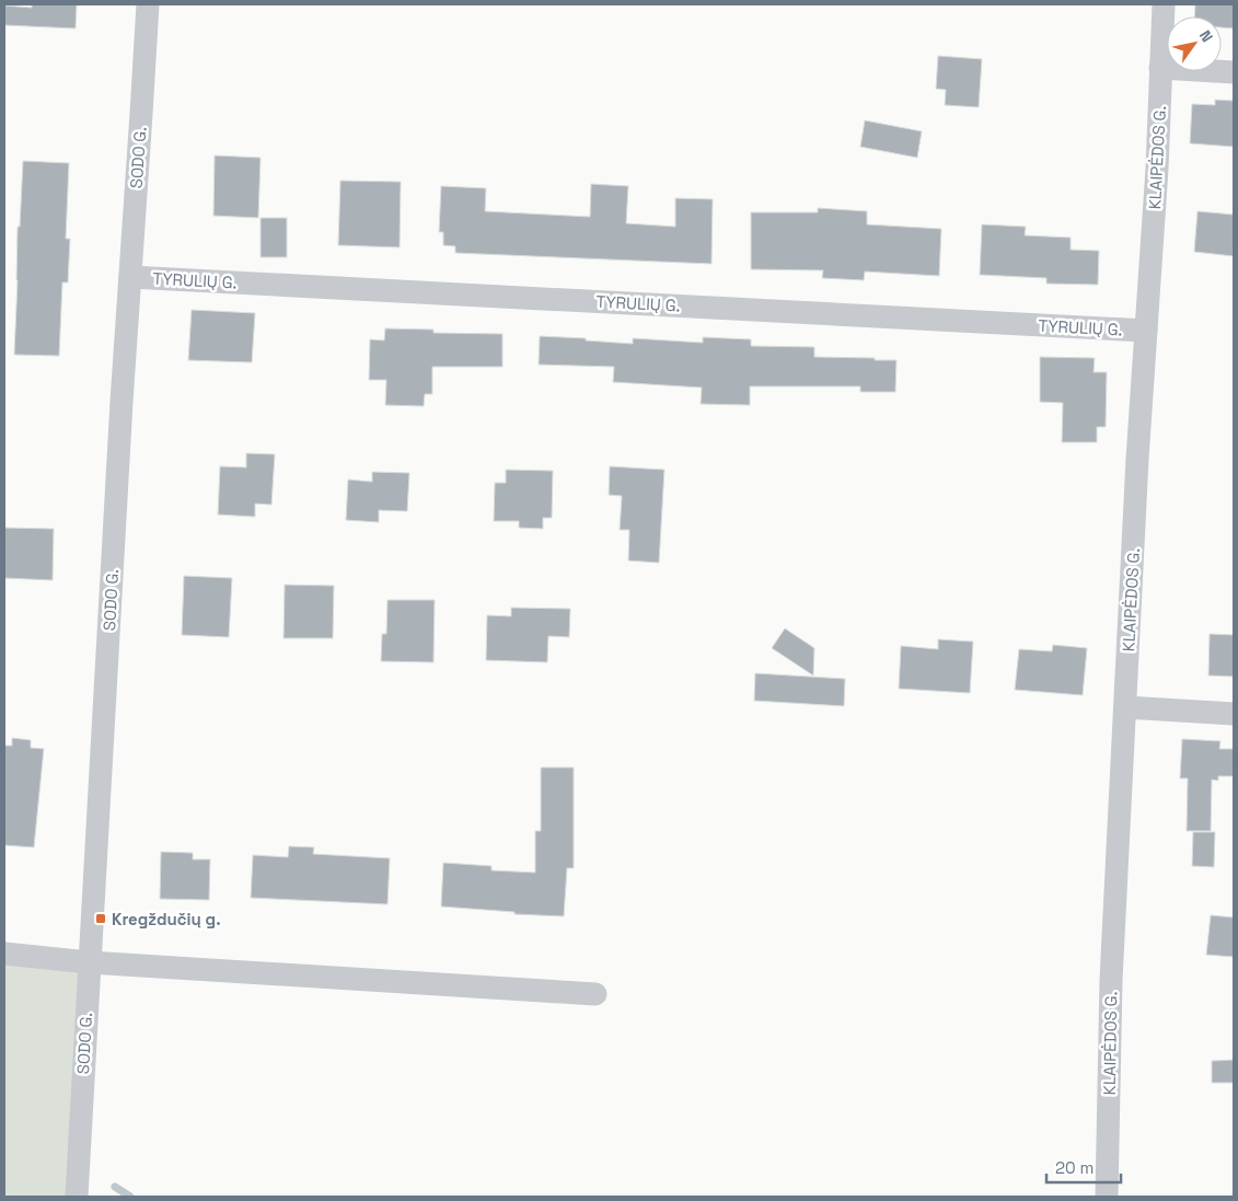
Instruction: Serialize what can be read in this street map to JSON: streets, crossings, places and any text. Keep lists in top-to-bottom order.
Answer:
{
  "streets": {
    "street": ["SODO G.", "KLAIPĖDOS G.", "TYRULIŲ G."]
  },
  "crossings": [
    ["SODO G.", "TYRULIŲ G."],
    ["KLAIPĖDOS G.", "TYRULIŲ G."]
  ],
  "places": {
    "transit": ["Kregždučių g."]
  },
  "scale_bar": "20 m",
  "north": "top right"
}
